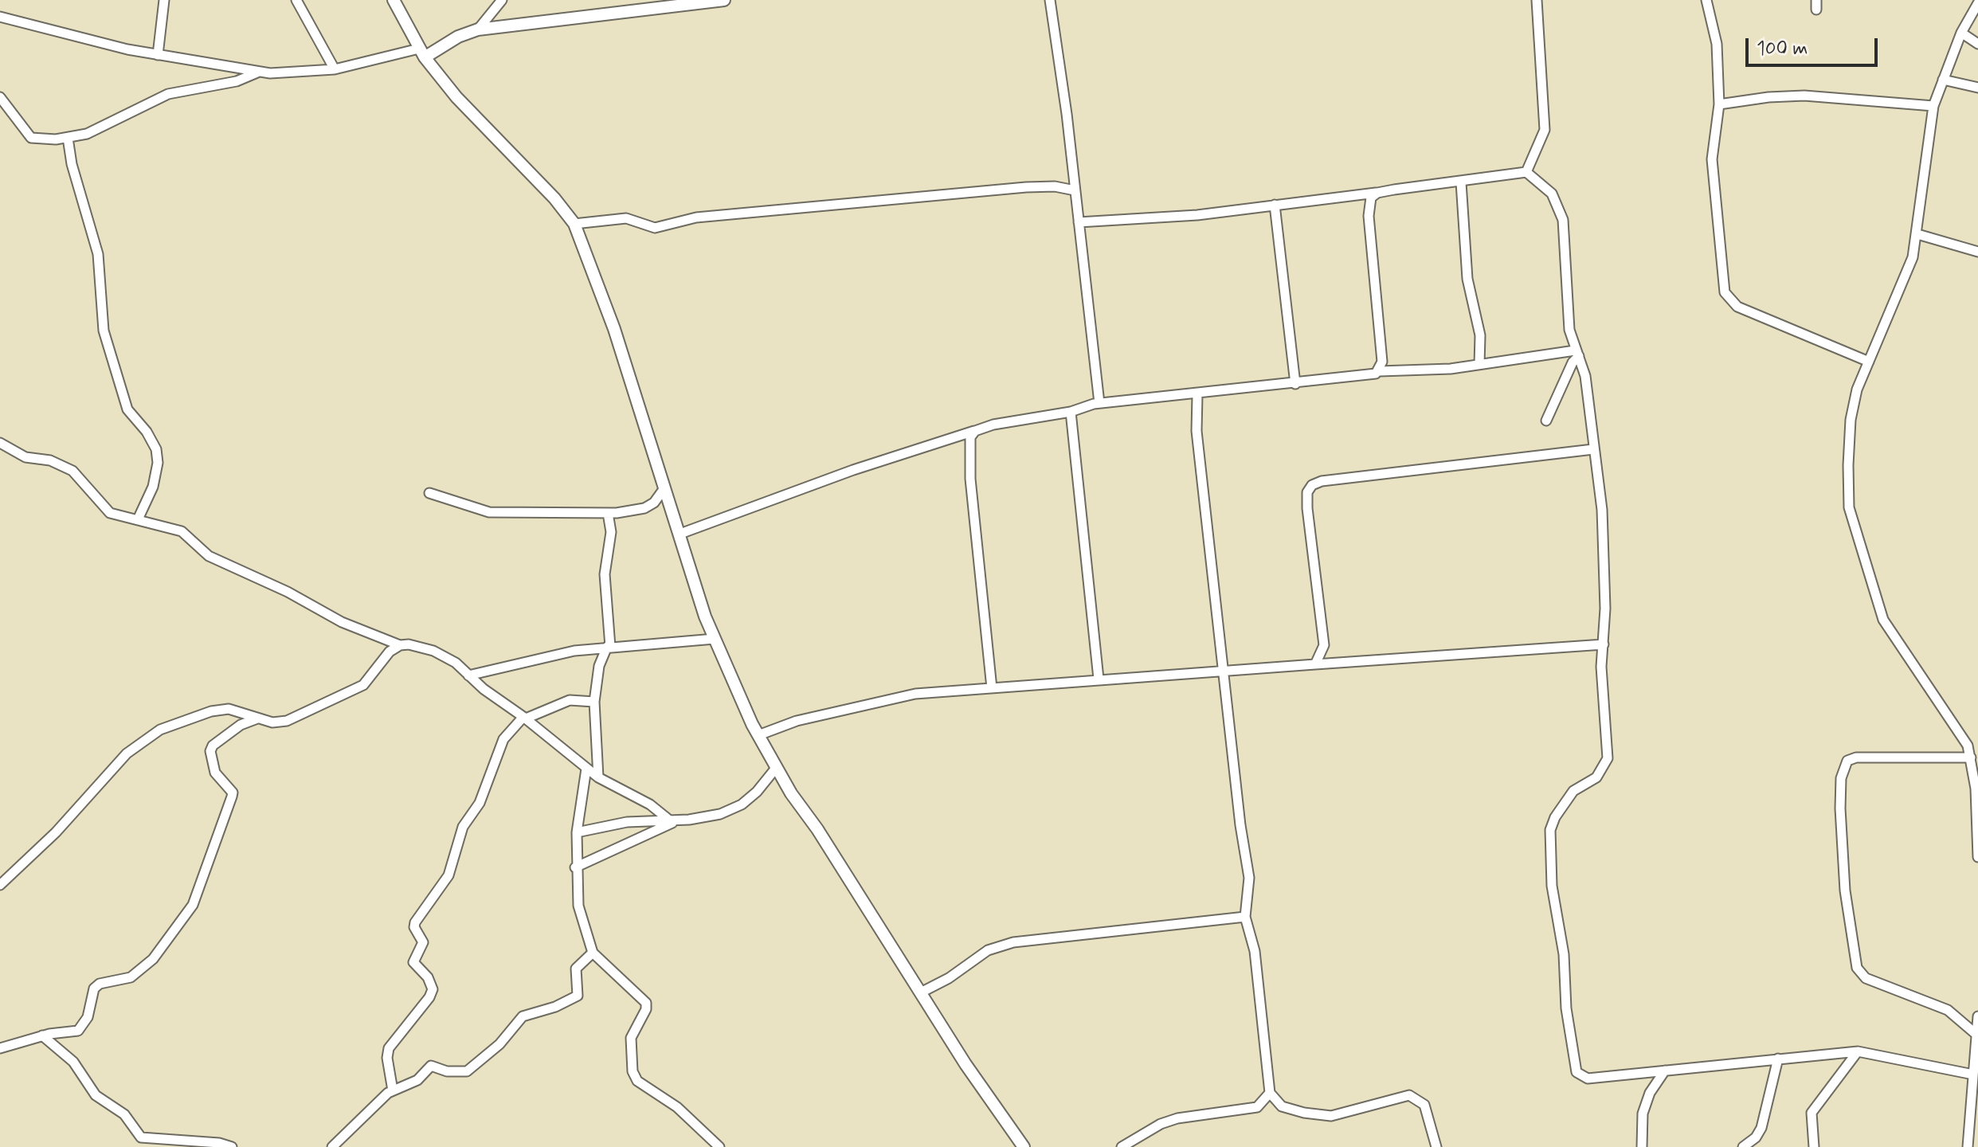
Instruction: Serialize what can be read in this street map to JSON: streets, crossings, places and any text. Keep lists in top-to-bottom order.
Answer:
{
  "scale_bar": "100 m"
}
